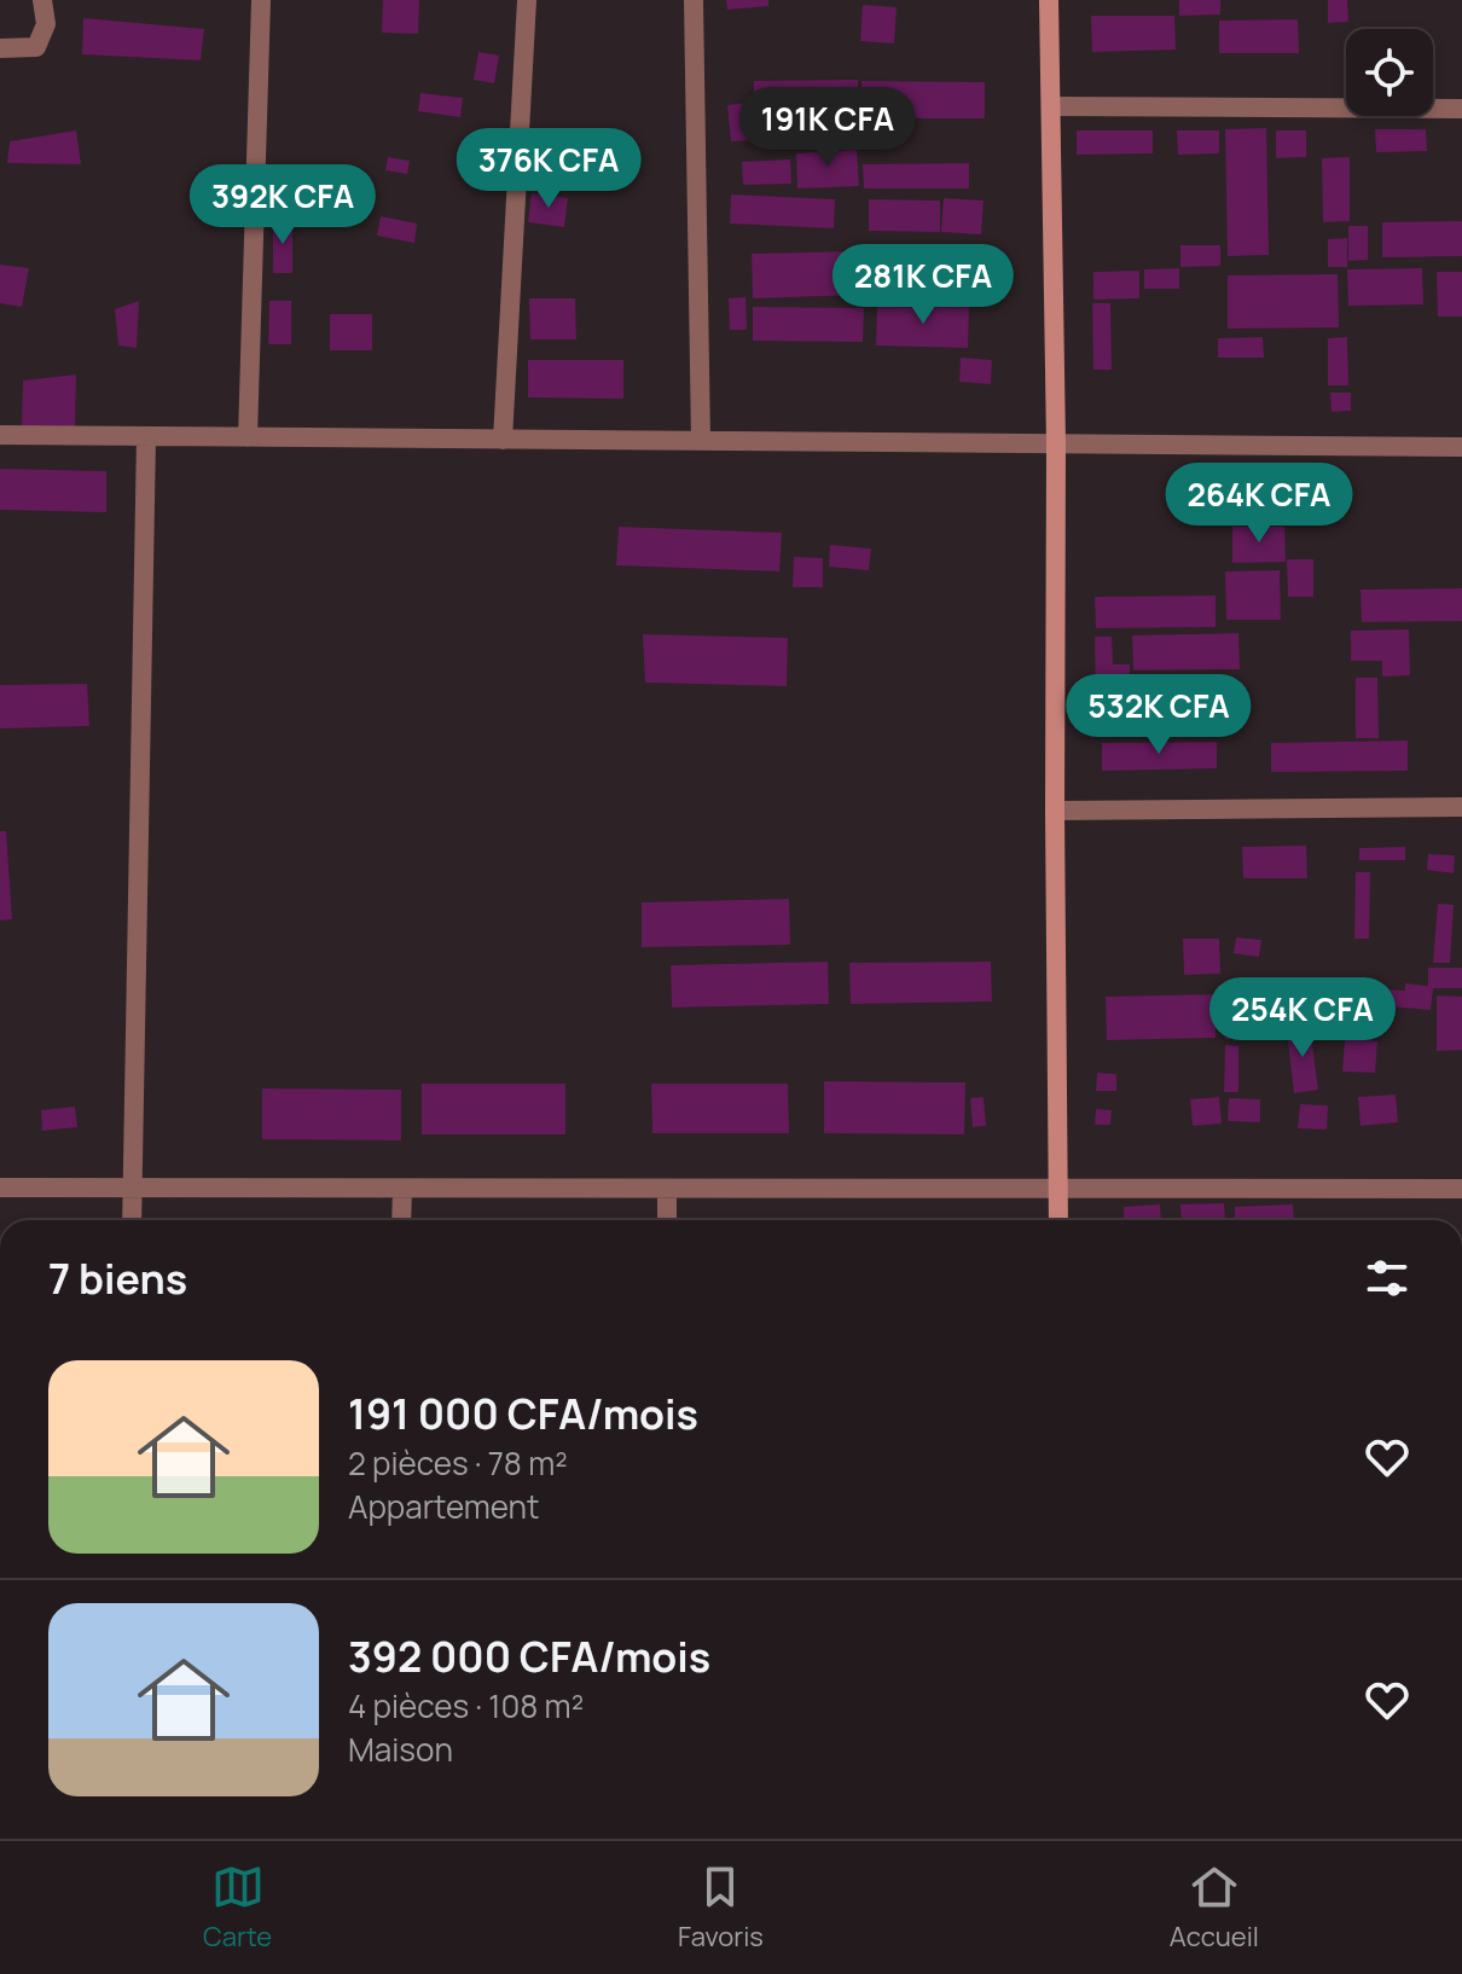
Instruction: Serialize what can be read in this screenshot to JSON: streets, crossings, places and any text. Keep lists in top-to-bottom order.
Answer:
{
  "page": {
    "price": [
      "191K CFA",
      "376K CFA",
      "392K CFA",
      "281K CFA",
      "264K CFA",
      "532K CFA",
      "254K CFA"
    ],
    "heading": "7 biens",
    "list": [
      {
        "name": "191 000 CFA/mois",
        "note": "2 pièces · 78 m² · Appartement"
      },
      {
        "name": "392 000 CFA/mois",
        "note": "4 pièces · 108 m² · Maison"
      }
    ],
    "tabs": ["Carte", "Favoris", "Accueil"]
  }
}
